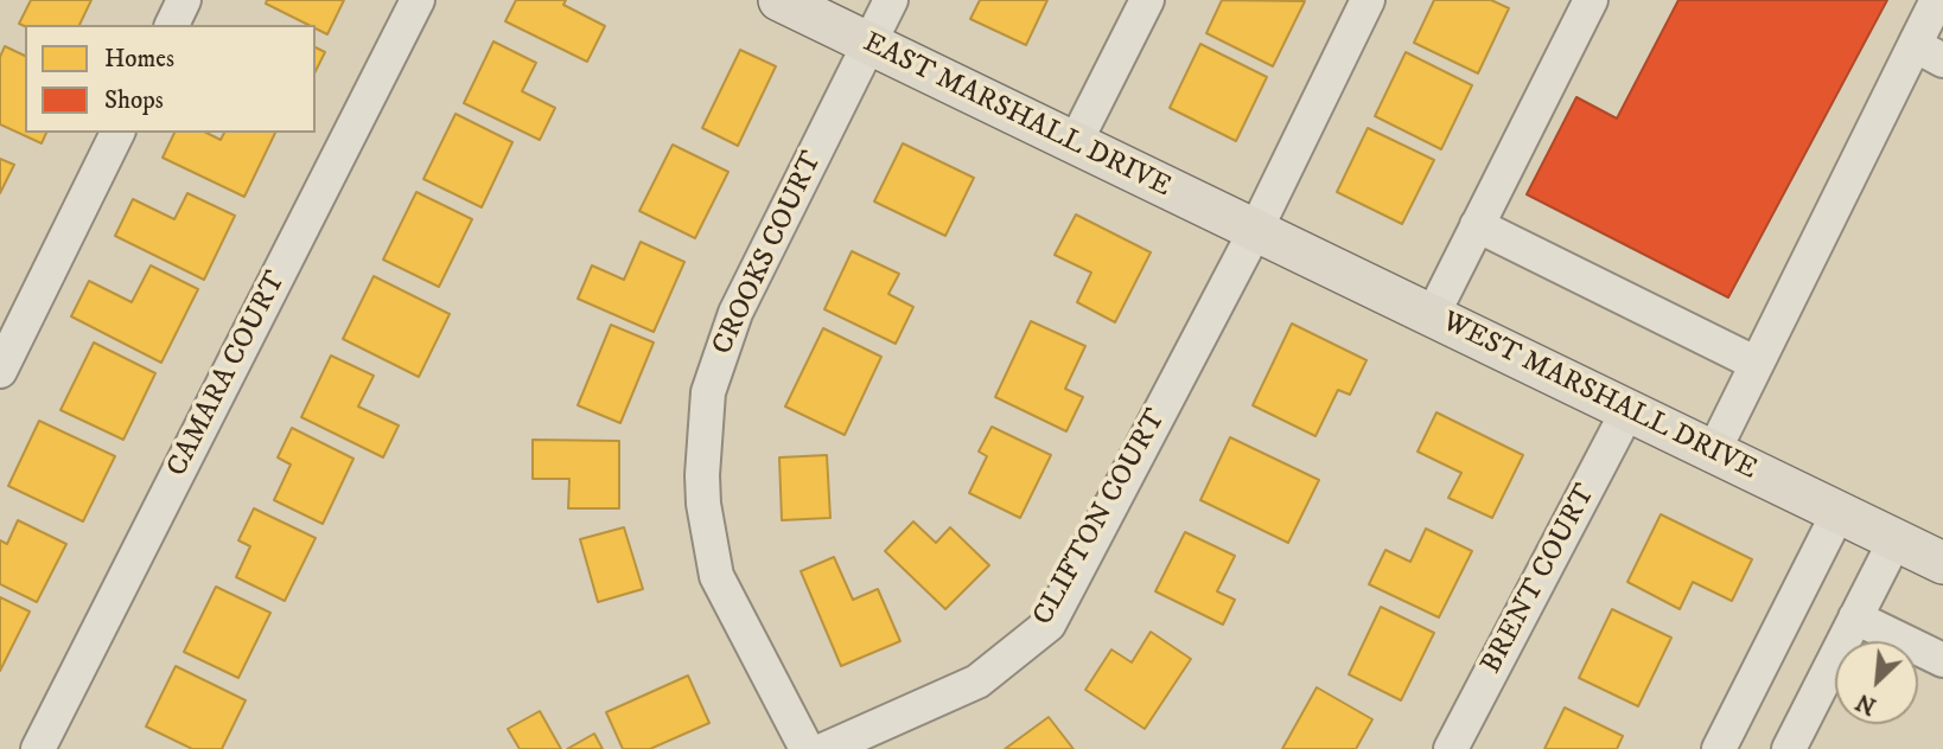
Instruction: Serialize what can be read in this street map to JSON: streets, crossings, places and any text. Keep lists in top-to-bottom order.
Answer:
{
  "streets": {
    "main road": ["EAST MARSHALL DRIVE", "WEST MARSHALL DRIVE"],
    "street": [
      "CROOKS COURT",
      "CAMARA COURT",
      "CLIFTON COURT",
      "BRENT COURT"
    ]
  },
  "crossings": [
    ["EAST MARSHALL DRIVE", "CROOKS COURT"],
    ["EAST MARSHALL DRIVE", "WEST MARSHALL DRIVE"],
    ["EAST MARSHALL DRIVE", "CLIFTON COURT"],
    ["WEST MARSHALL DRIVE", "CLIFTON COURT"],
    ["WEST MARSHALL DRIVE", "BRENT COURT"]
  ],
  "legend": ["Homes", "Shops"],
  "north": "bottom left"
}
